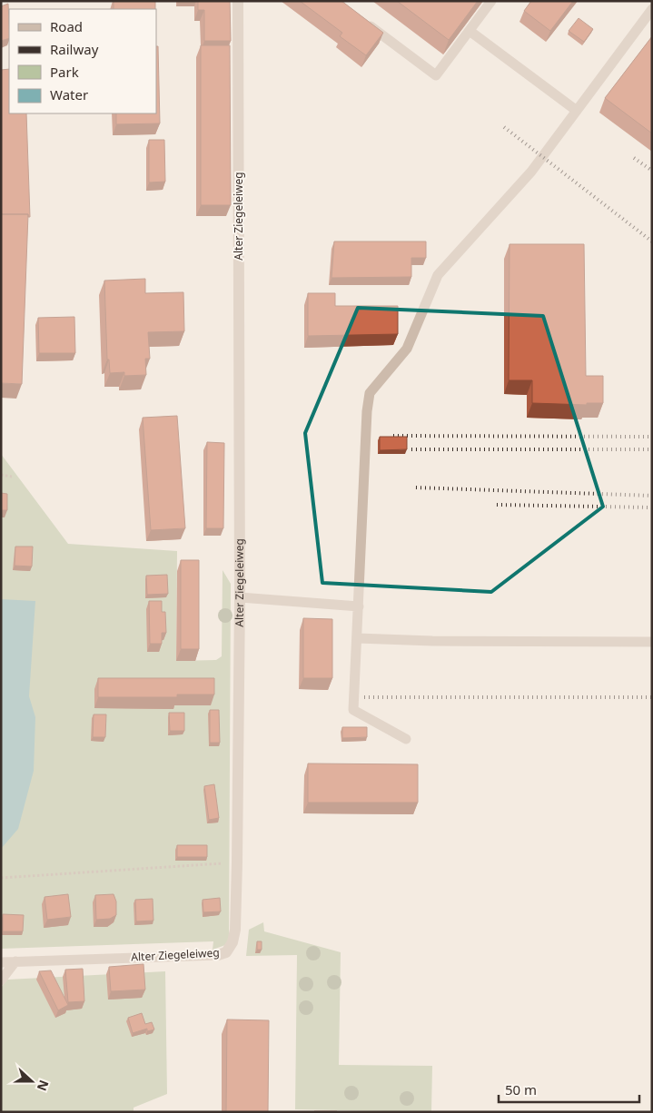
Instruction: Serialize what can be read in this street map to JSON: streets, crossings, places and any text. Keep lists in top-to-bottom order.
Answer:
{
  "streets": {
    "street": ["Alter Ziegeleiweg"]
  },
  "legend": [
    "Road",
    "Railway",
    "Park",
    "Water"
  ],
  "scale_bar": "50 m",
  "north": "right"
}
